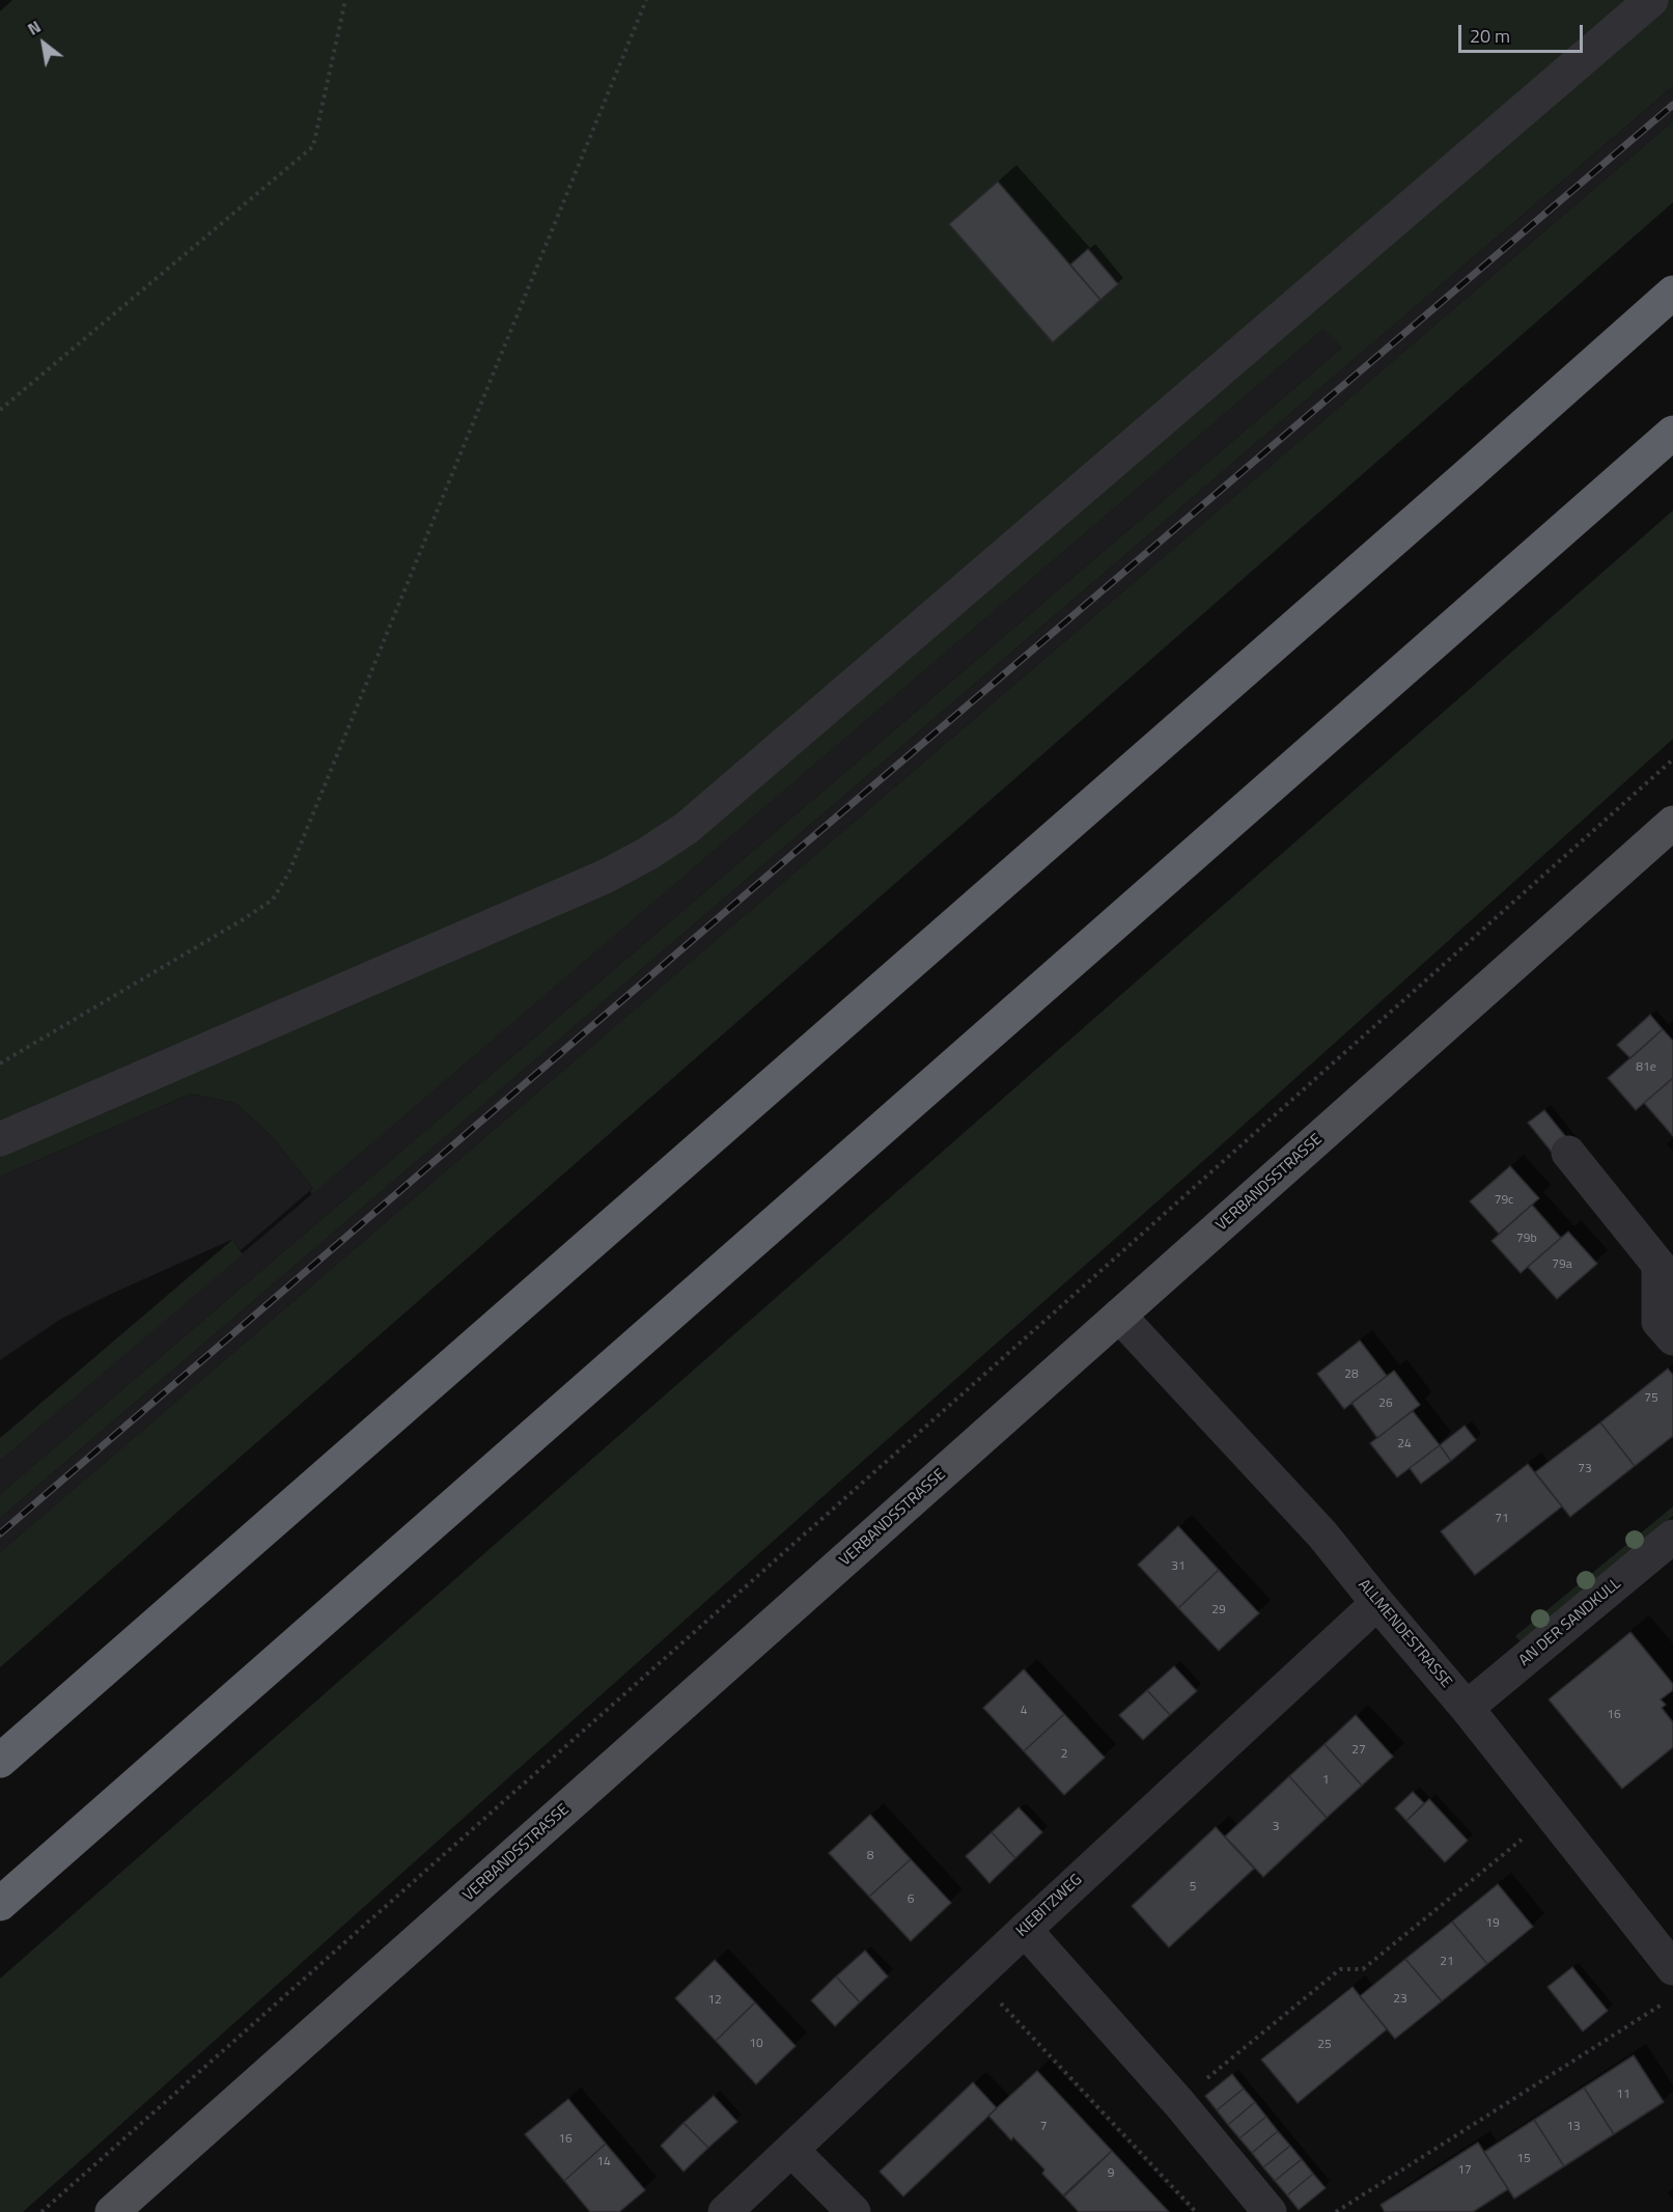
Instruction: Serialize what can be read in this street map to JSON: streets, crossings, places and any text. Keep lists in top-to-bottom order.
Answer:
{
  "streets": {
    "main road": ["VERBANDSSTRASSE"],
    "street": ["AN DER SANDKULL", "ALLMENDESTRASSE", "KIEBITZWEG"]
  },
  "crossings": [
    ["VERBANDSSTRASSE", "ALLMENDESTRASSE"],
    ["AN DER SANDKULL", "ALLMENDESTRASSE"],
    ["ALLMENDESTRASSE", "KIEBITZWEG"]
  ],
  "house_numbers": [
    "81e",
    "79c",
    "79b",
    "79a",
    "28",
    "75",
    "26",
    "24",
    "73",
    "71",
    "31",
    "29",
    "4",
    "16",
    "27",
    "2",
    "1",
    "3",
    "8",
    "5",
    "6",
    "19",
    "21",
    "23",
    "12",
    "10",
    "25",
    "11",
    "7",
    "13",
    "16",
    "15",
    "14",
    "17",
    "9"
  ],
  "scale_bar": "20 m",
  "north": "top left"
}
